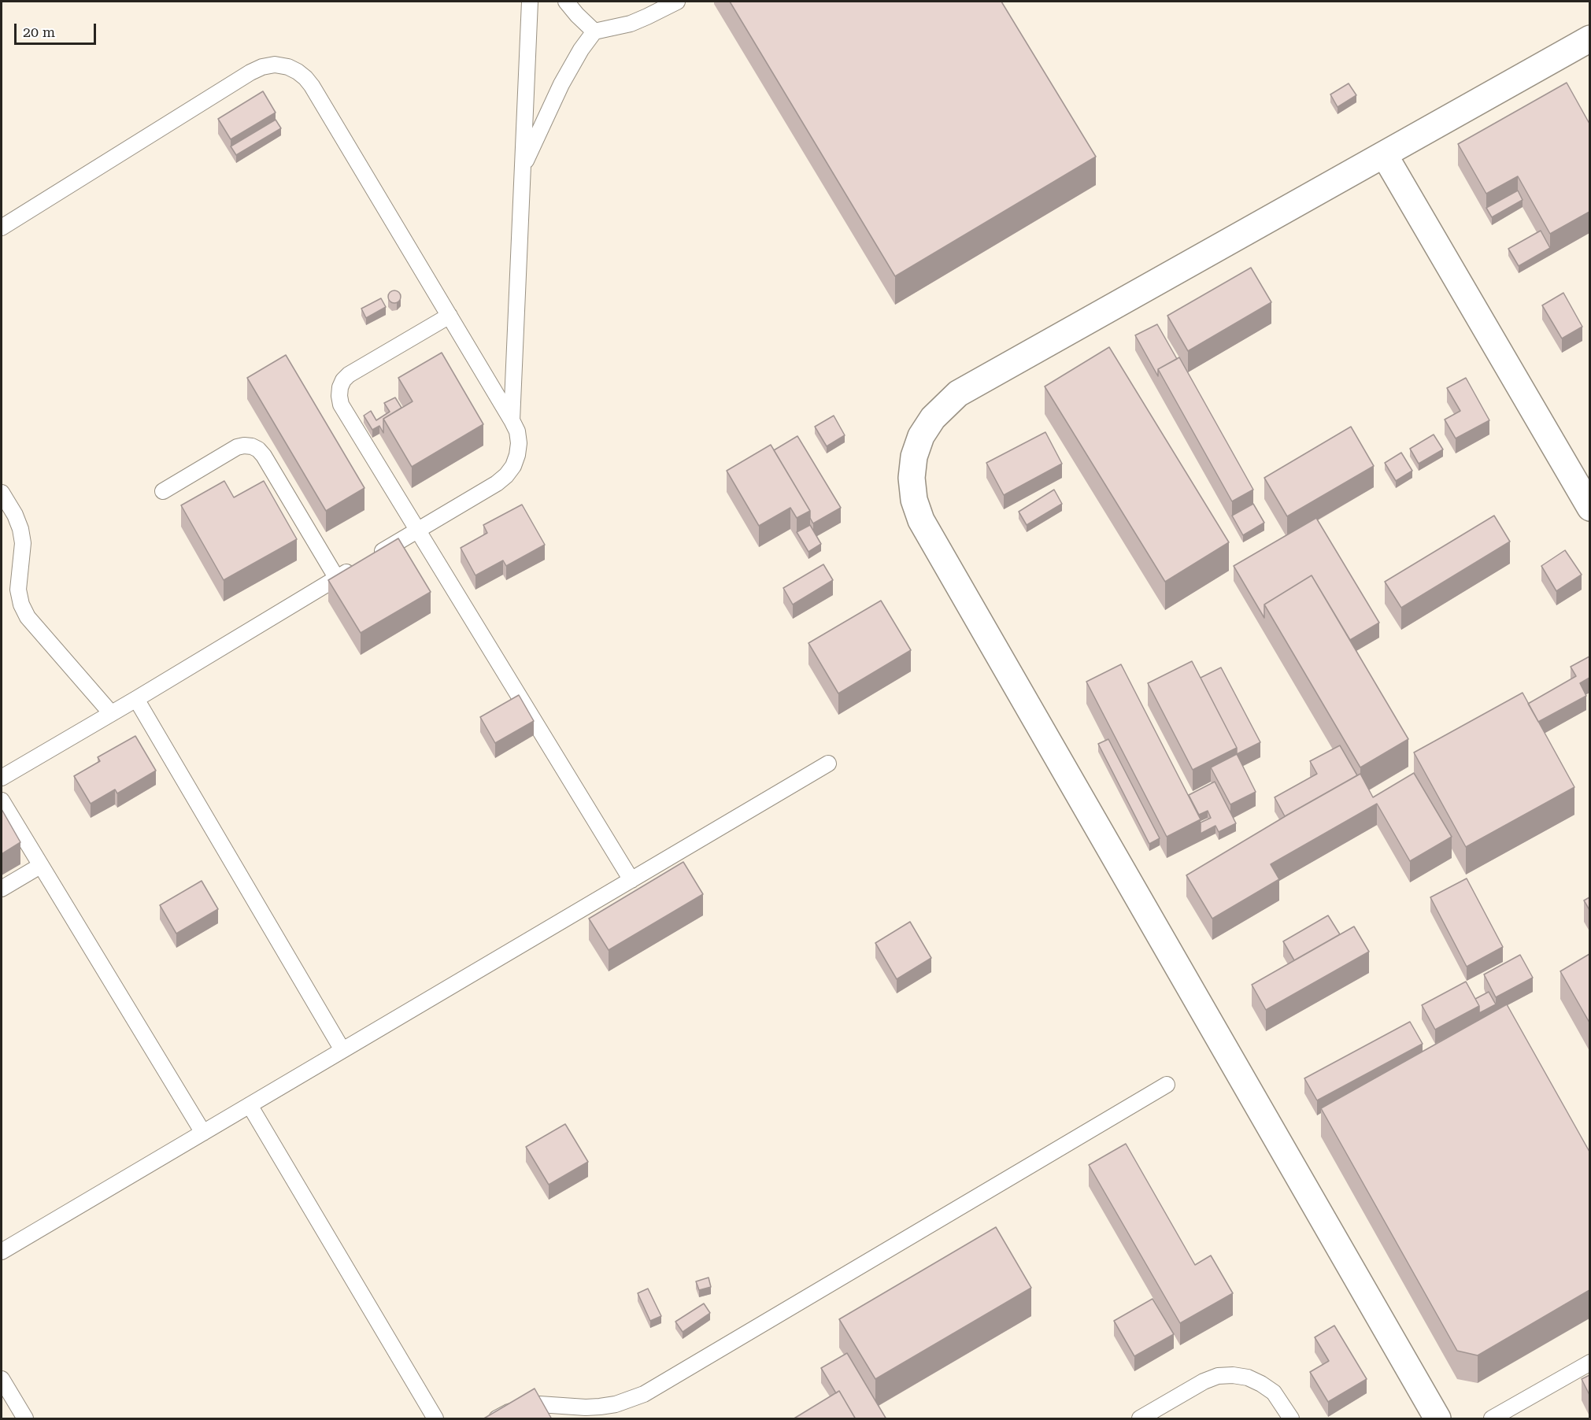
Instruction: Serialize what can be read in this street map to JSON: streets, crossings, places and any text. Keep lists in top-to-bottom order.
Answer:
{
  "scale_bar": "20 m"
}
